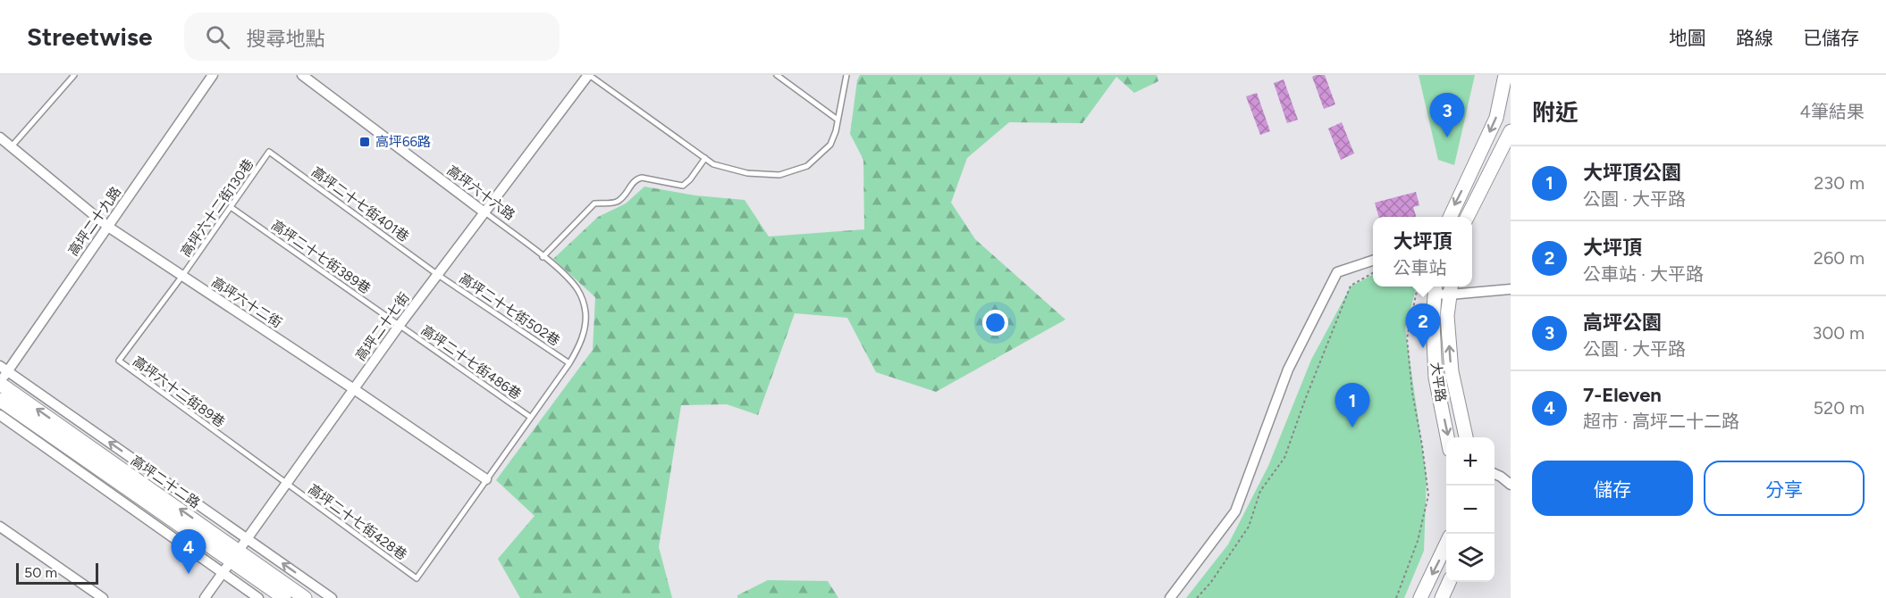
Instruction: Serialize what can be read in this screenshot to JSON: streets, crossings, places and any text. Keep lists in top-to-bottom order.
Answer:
{
  "streets": {
    "street": [
      "高坪六十六路",
      "高坪二十九路",
      "高坪六十二街",
      "高坪二十七街",
      "大平路",
      "高坪二十二路"
    ],
    "lane": [
      "高坪二十七街401巷",
      "高坪六十二街130巷",
      "高坪二十七街389巷",
      "高坪二十七街502巷",
      "高坪二十七街486巷",
      "高坪六十二街89巷",
      "高坪二十七街428巷"
    ]
  },
  "crossings": [
    ["高坪六十六路", "高坪六十二街"],
    ["高坪六十六路", "高坪二十七街502巷"],
    ["高坪六十六路", "高坪二十七街"],
    ["高坪六十六路", "高坪二十七街486巷"],
    ["高坪六十六路", "高坪二十七街428巷"],
    ["高坪二十七街401巷", "高坪六十二街130巷"],
    ["高坪二十七街401巷", "高坪二十七街502巷"],
    ["高坪二十七街401巷", "高坪二十七街"],
    ["高坪六十二街130巷", "高坪二十七街389巷"],
    ["高坪六十二街130巷", "高坪六十二街"],
    ["高坪六十二街130巷", "高坪六十二街89巷"],
    ["高坪二十九路", "高坪六十二街"],
    ["高坪二十九路", "高坪二十二路"],
    ["高坪二十七街389巷", "高坪二十七街"],
    ["高坪二十七街389巷", "高坪二十七街486巷"],
    ["高坪六十二街", "高坪二十七街"],
    ["高坪六十二街", "高坪六十二街89巷"],
    ["高坪二十七街502巷", "高坪二十七街"],
    ["高坪二十七街", "高坪二十七街486巷"],
    ["高坪二十七街", "高坪六十二街89巷"],
    ["高坪二十七街", "高坪二十二路"],
    ["高坪二十七街", "高坪二十七街428巷"],
    ["高坪六十二街89巷", "高坪二十七街428巷"]
  ],
  "places": {
    "transit": ["高坪66路"]
  },
  "scale_bar": "50 m",
  "page": {
    "header": "Streetwise",
    "search": "搜尋地點",
    "nav": ["地圖", "路線", "已儲存"],
    "heading": ["附近", "4筆結果"],
    "pins": [
      "3",
      "2",
      "1",
      "4"
    ],
    "list": [
      {
        "mark": "1",
        "name": "大坪頂公園",
        "note": "公園 · 大平路",
        "value": "230 m"
      },
      {
        "mark": "2",
        "name": "大坪頂",
        "note": "公車站 · 大平路",
        "value": "260 m"
      },
      {
        "mark": "3",
        "name": "高坪公園",
        "note": "公園 · 大平路",
        "value": "300 m"
      },
      {
        "mark": "4",
        "name": "7-Eleven",
        "note": "超市 · 高坪二十二路",
        "value": "520 m"
      }
    ],
    "popup": ["大坪頂", "公車站"],
    "map_buttons": ["+", "−"],
    "buttons": ["儲存", "分享"],
    "scale": "50 m"
  }
}
